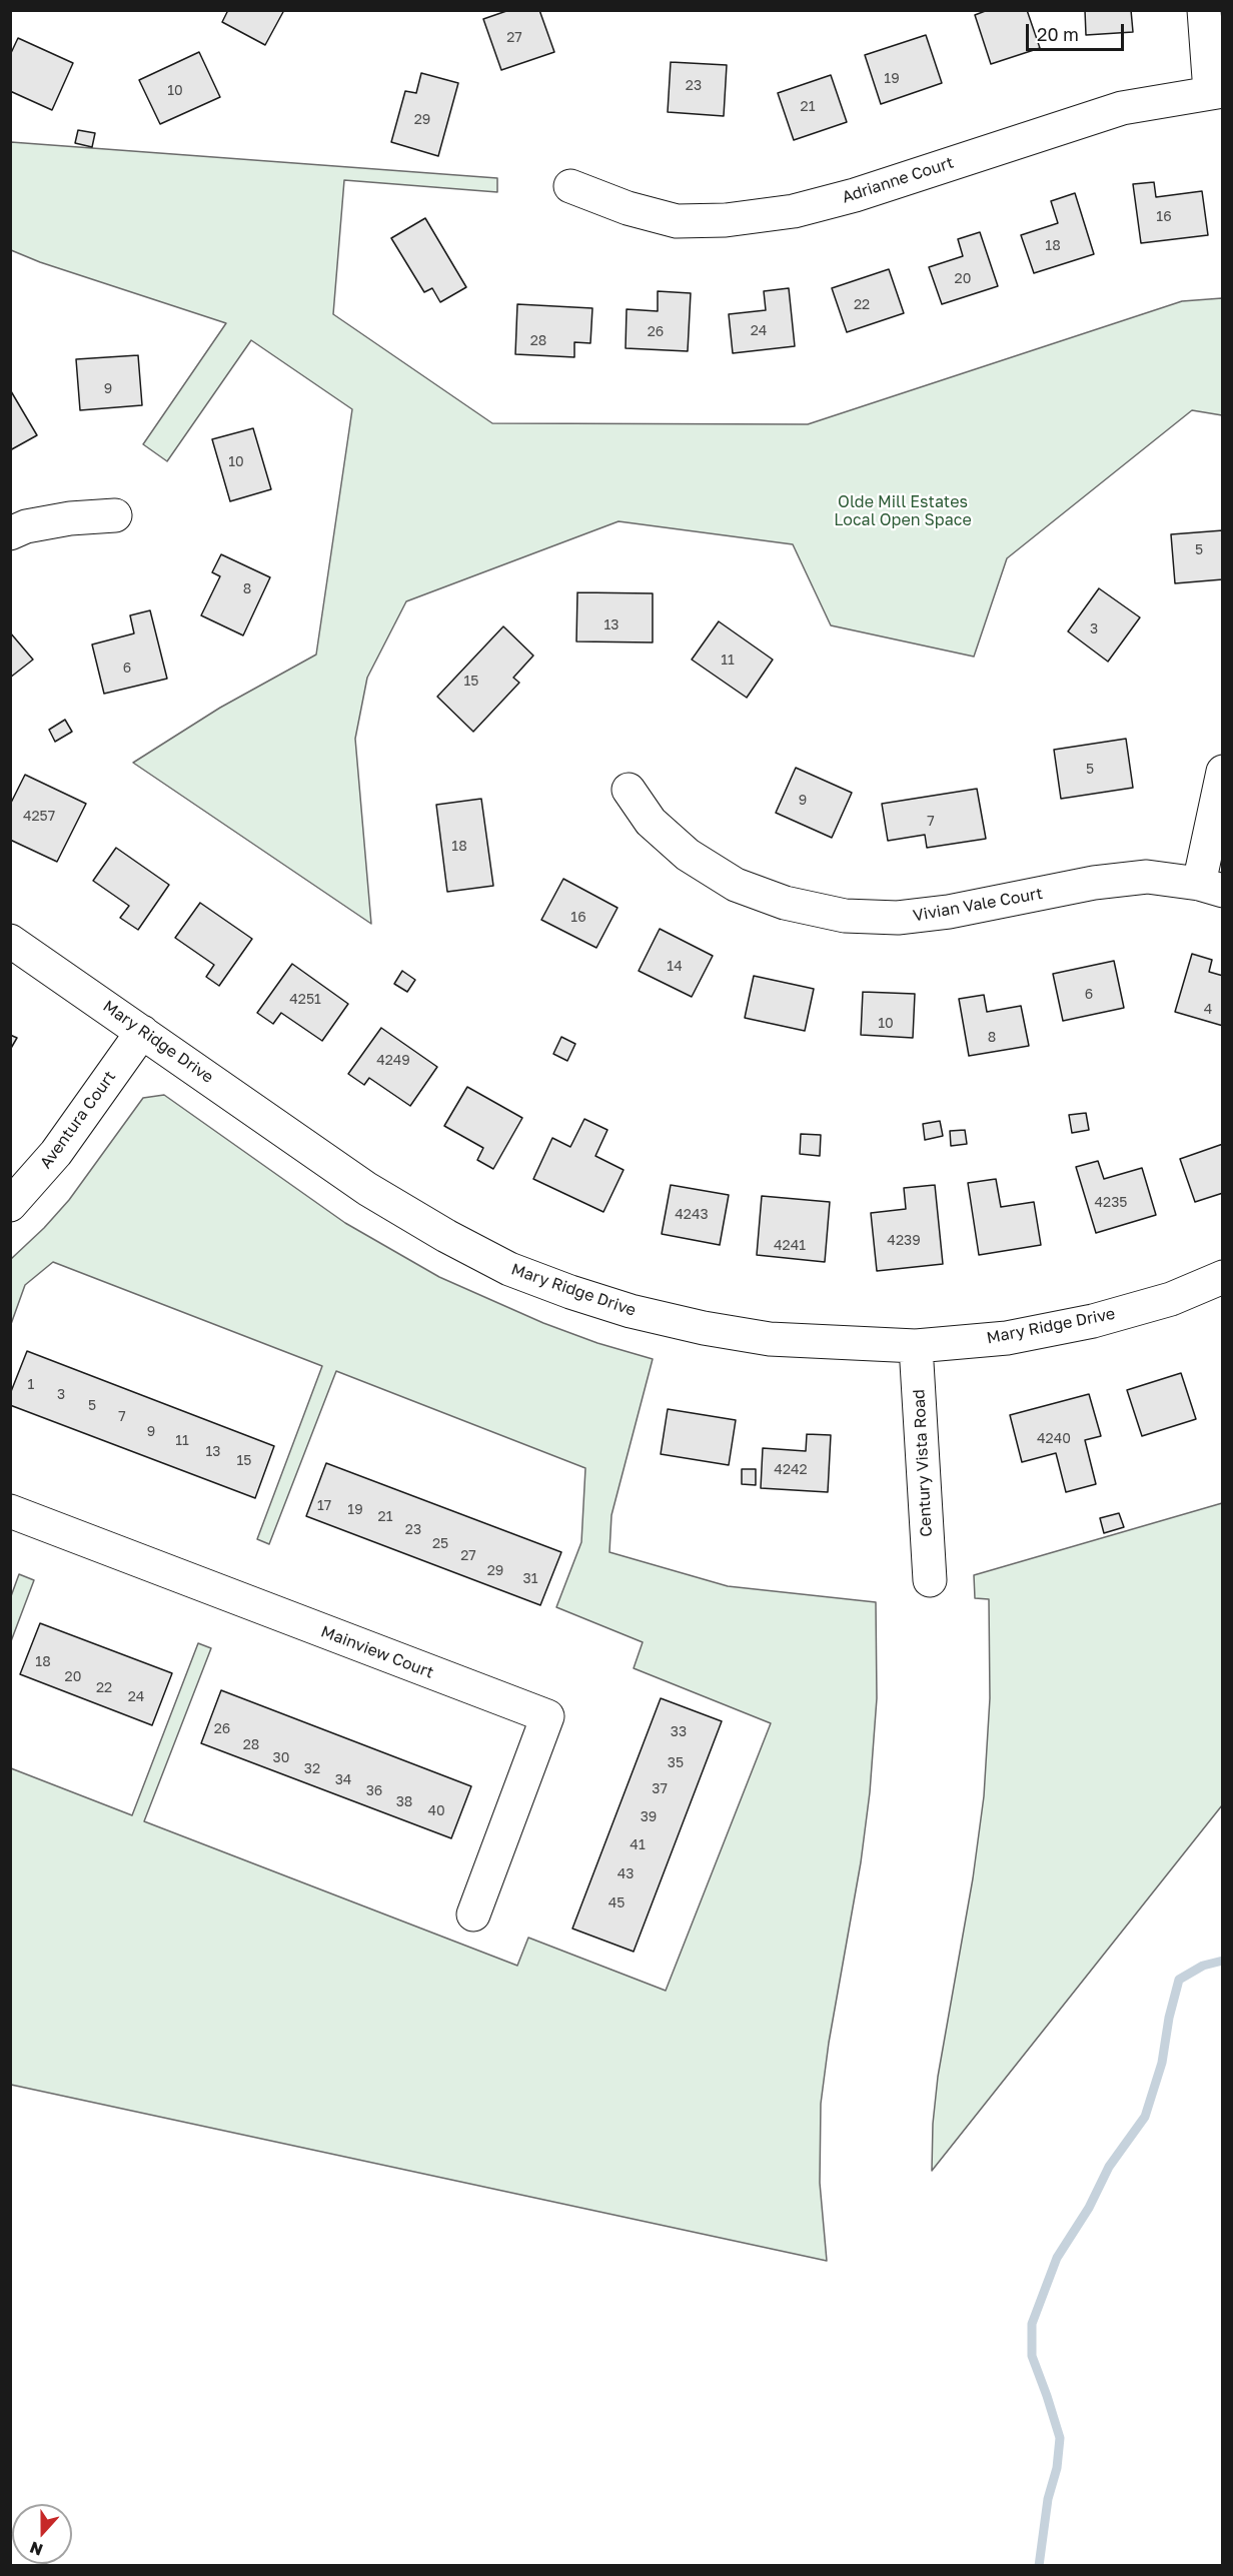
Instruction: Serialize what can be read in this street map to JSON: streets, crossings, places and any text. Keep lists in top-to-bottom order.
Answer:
{
  "streets": {
    "street": [
      "Adrianne Court",
      "Vivian Vale Court",
      "Mary Ridge Drive",
      "Aventura Court",
      "Century Vista Road",
      "Mainview Court"
    ]
  },
  "crossings": [
    ["Mary Ridge Drive", "Aventura Court"],
    ["Mary Ridge Drive", "Century Vista Road"]
  ],
  "parks": ["Olde Mill Estates Local Open Space"],
  "house_numbers": [
    "27",
    "19",
    "23",
    "10",
    "21",
    "29",
    "16",
    "18",
    "20",
    "22",
    "24",
    "26",
    "28",
    "9",
    "10",
    "5",
    "8",
    "13",
    "3",
    "11",
    "6",
    "15",
    "5",
    "9",
    "4257",
    "7",
    "18",
    "16",
    "14",
    "6",
    "4251",
    "4",
    "10",
    "8",
    "4249",
    "4235",
    "4243",
    "4239",
    "4241",
    "1",
    "3",
    "5",
    "7",
    "9",
    "4240",
    "11",
    "13",
    "15",
    "4242",
    "17",
    "19",
    "21",
    "23",
    "25",
    "27",
    "29",
    "31",
    "18",
    "20",
    "22",
    "24",
    "26",
    "33",
    "28",
    "30",
    "35",
    "32",
    "34",
    "37",
    "36",
    "38",
    "40",
    "39",
    "41",
    "43",
    "45"
  ],
  "scale_bar": "20 m",
  "north": "bottom"
}
